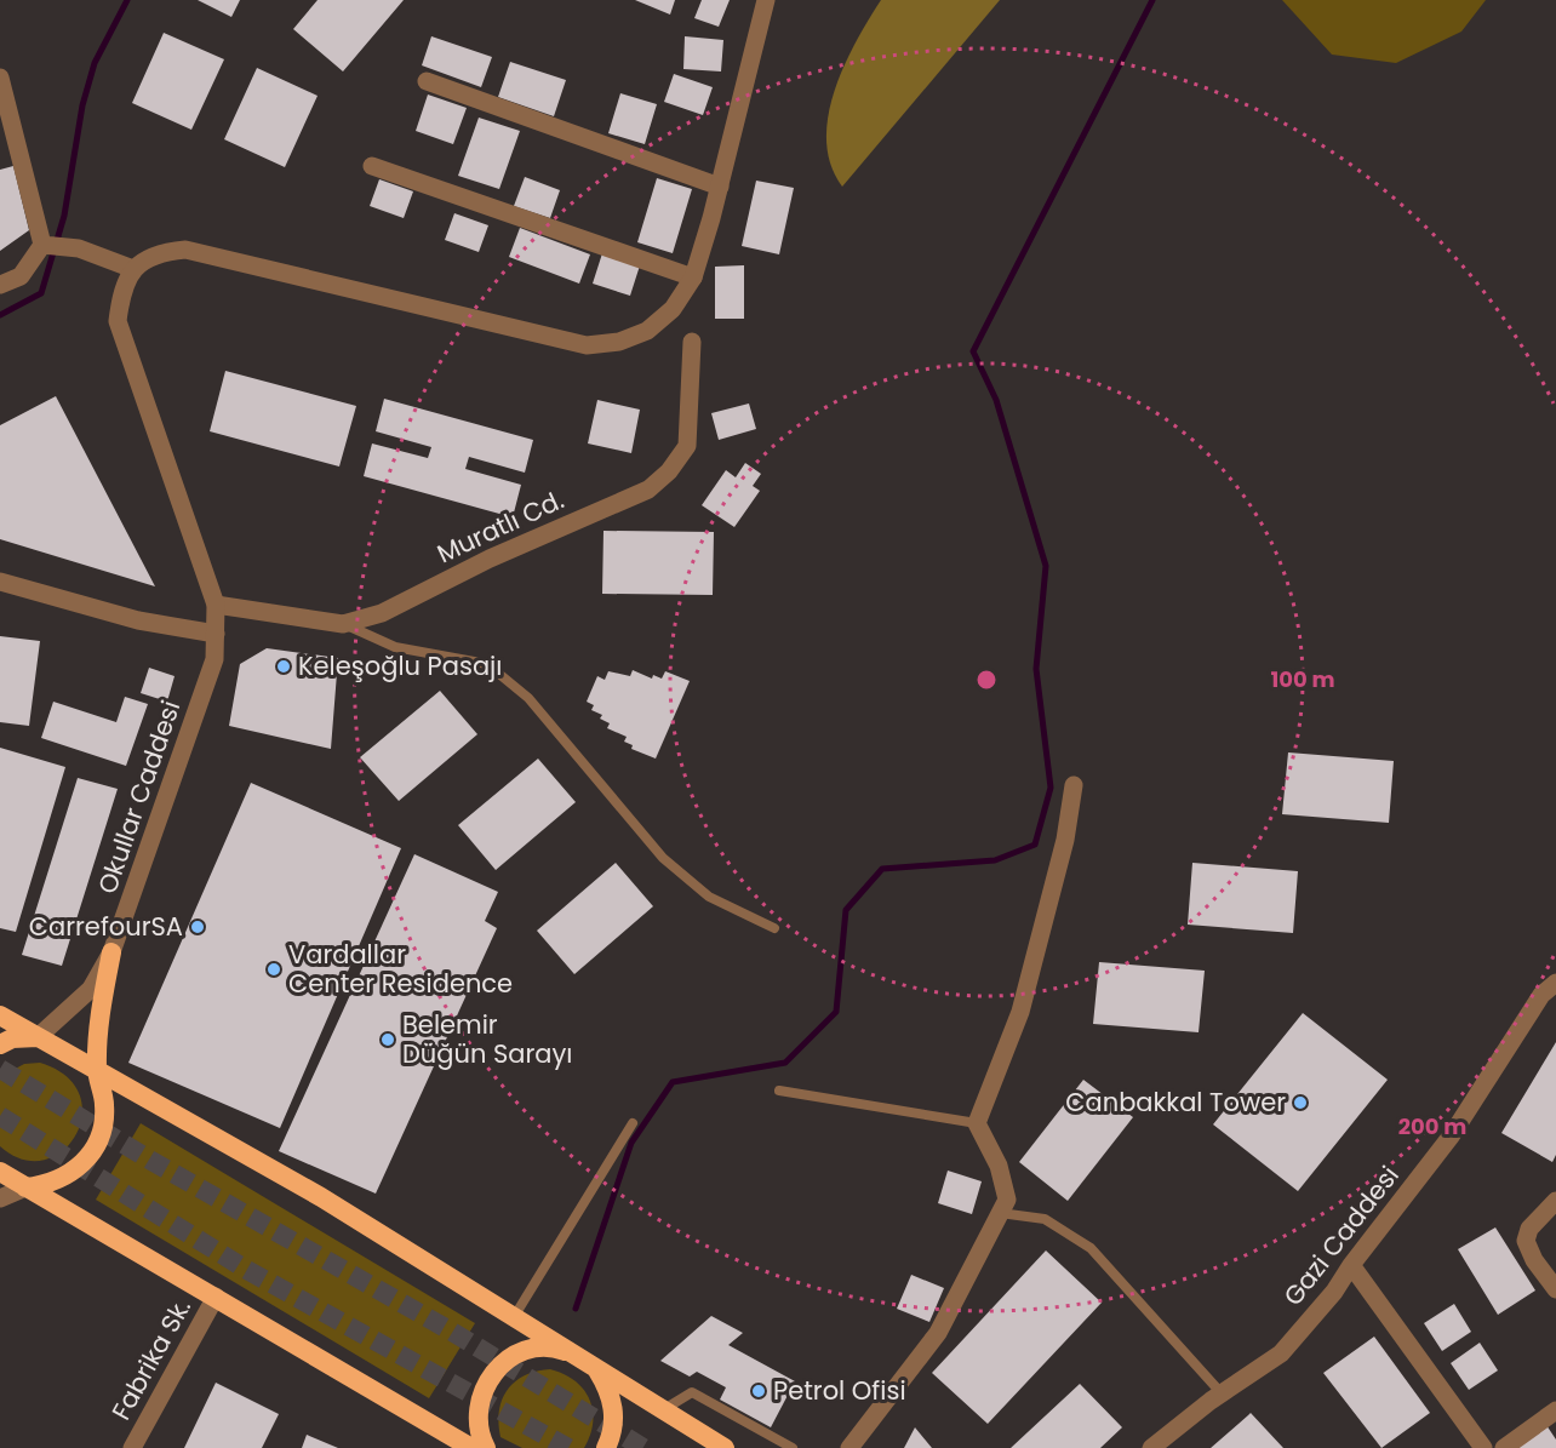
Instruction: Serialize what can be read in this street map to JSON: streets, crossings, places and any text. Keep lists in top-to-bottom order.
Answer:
{
  "streets": {
    "street": [
      "Muratlı Cd.",
      "Okullar Caddesi",
      "Gazi Caddesi",
      "Fabrika Sk."
    ]
  },
  "crossings": [
    ["Muratlı Cd.", "Okullar Caddesi"]
  ],
  "places": [
    "Keleşoğlu Pasajı",
    "CarrefourSA",
    "Vardallar Center Residence",
    "Belemir Düğün Sarayı",
    "Canbakkal Tower",
    "Petrol Ofisi"
  ],
  "rings": ["100 m", "200 m"]
}
